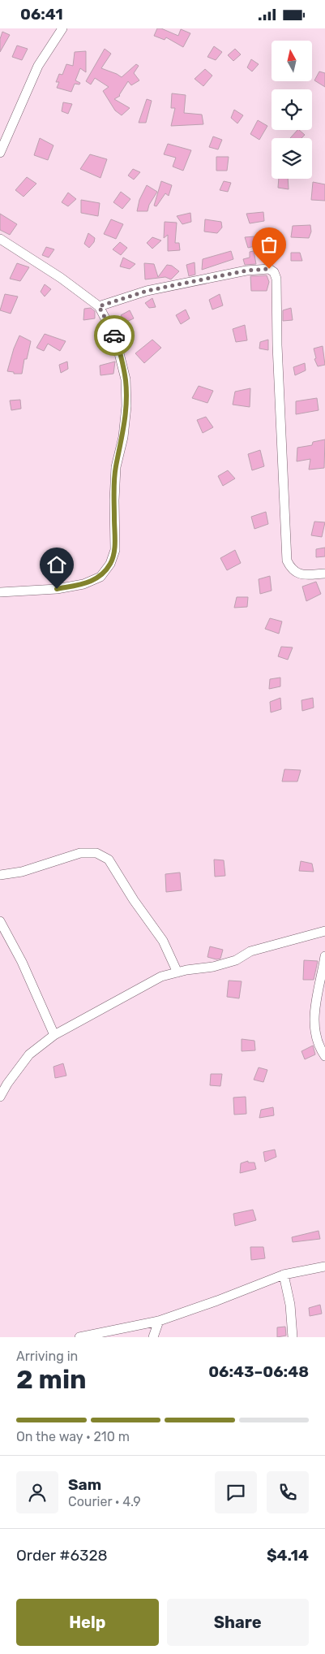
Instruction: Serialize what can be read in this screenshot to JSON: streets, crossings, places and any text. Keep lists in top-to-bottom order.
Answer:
{
  "north": "top",
  "page": {
    "status": "06:41",
    "heading": ["2 min", "Arriving in", "06:43–06:48"],
    "panel": [
      "Sam",
      "Courier · 4.9",
      "Order #6328",
      "$4.14"
    ],
    "bar": "On the way · 210 m",
    "buttons": ["Help", "Share"]
  }
}
